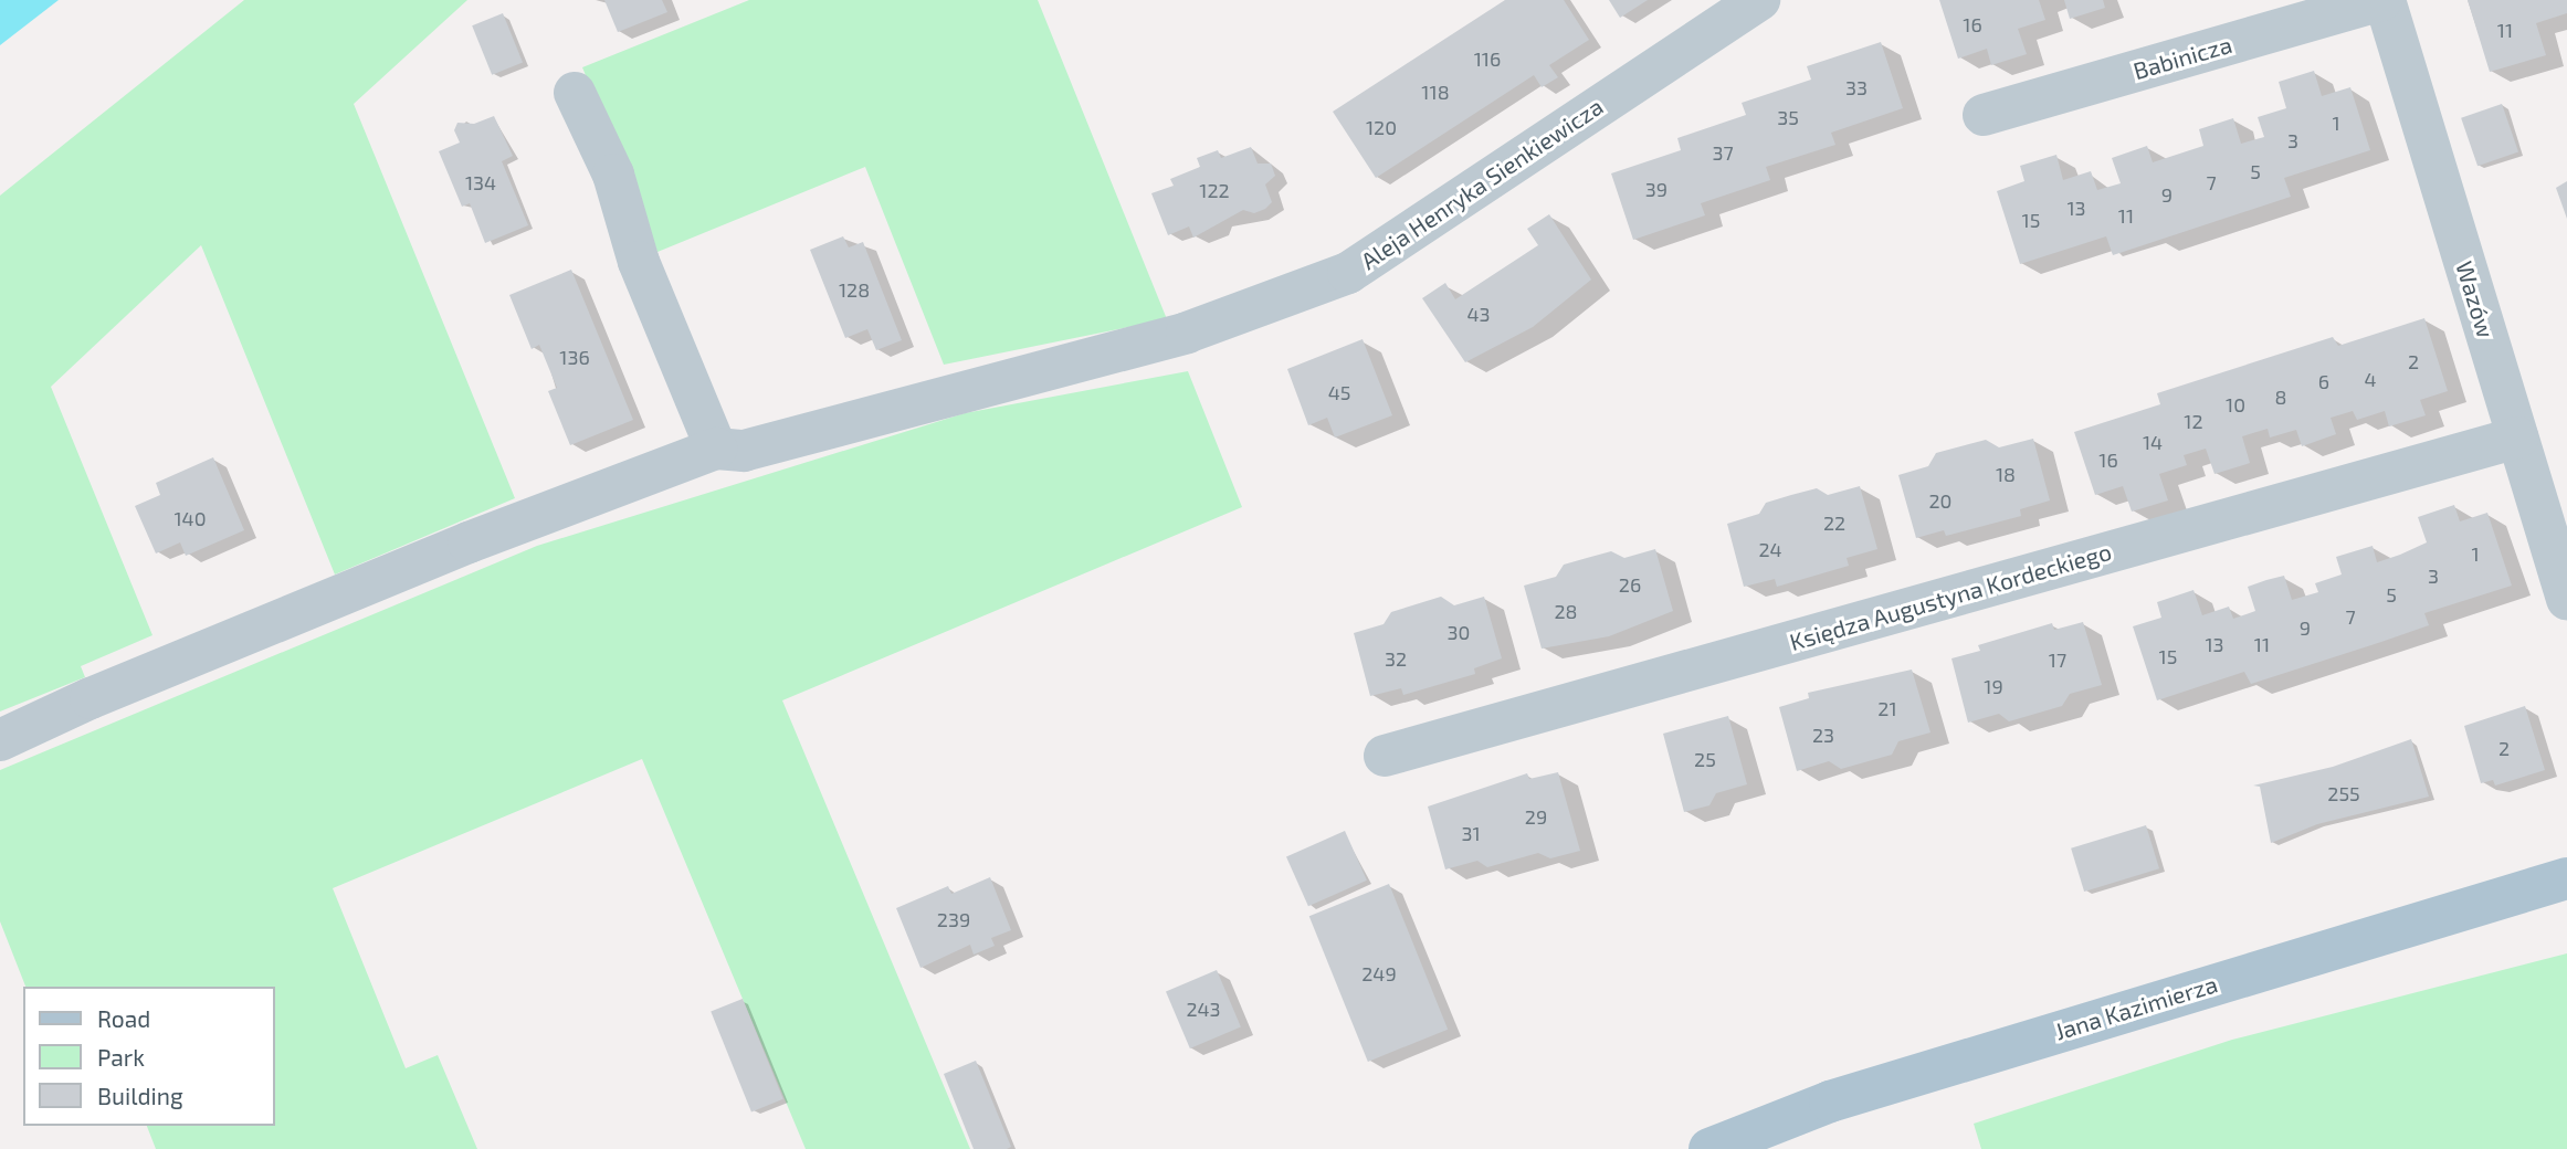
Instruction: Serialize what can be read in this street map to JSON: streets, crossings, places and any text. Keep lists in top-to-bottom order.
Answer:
{
  "streets": {
    "main road": ["Jana Kazimierza"],
    "street": [
      "Babinicza",
      "Aleja Henryka Sienkiewicza",
      "Wazów",
      "Księdza Augustyna Kordeckiego"
    ]
  },
  "crossings": [
    ["Babinicza", "Wazów"],
    ["Wazów", "Księdza Augustyna Kordeckiego"]
  ],
  "house_numbers": [
    "16",
    "11",
    "116",
    "33",
    "118",
    "35",
    "1",
    "120",
    "3",
    "37",
    "5",
    "134",
    "7",
    "39",
    "122",
    "9",
    "13",
    "11",
    "15",
    "128",
    "43",
    "136",
    "2",
    "4",
    "6",
    "45",
    "8",
    "10",
    "12",
    "14",
    "16",
    "18",
    "20",
    "140",
    "22",
    "24",
    "1",
    "3",
    "26",
    "5",
    "28",
    "7",
    "9",
    "30",
    "13",
    "11",
    "15",
    "32",
    "17",
    "19",
    "21",
    "23",
    "2",
    "25",
    "255",
    "29",
    "31",
    "239",
    "249",
    "243"
  ],
  "legend": ["Road", "Park", "Building"]
}
